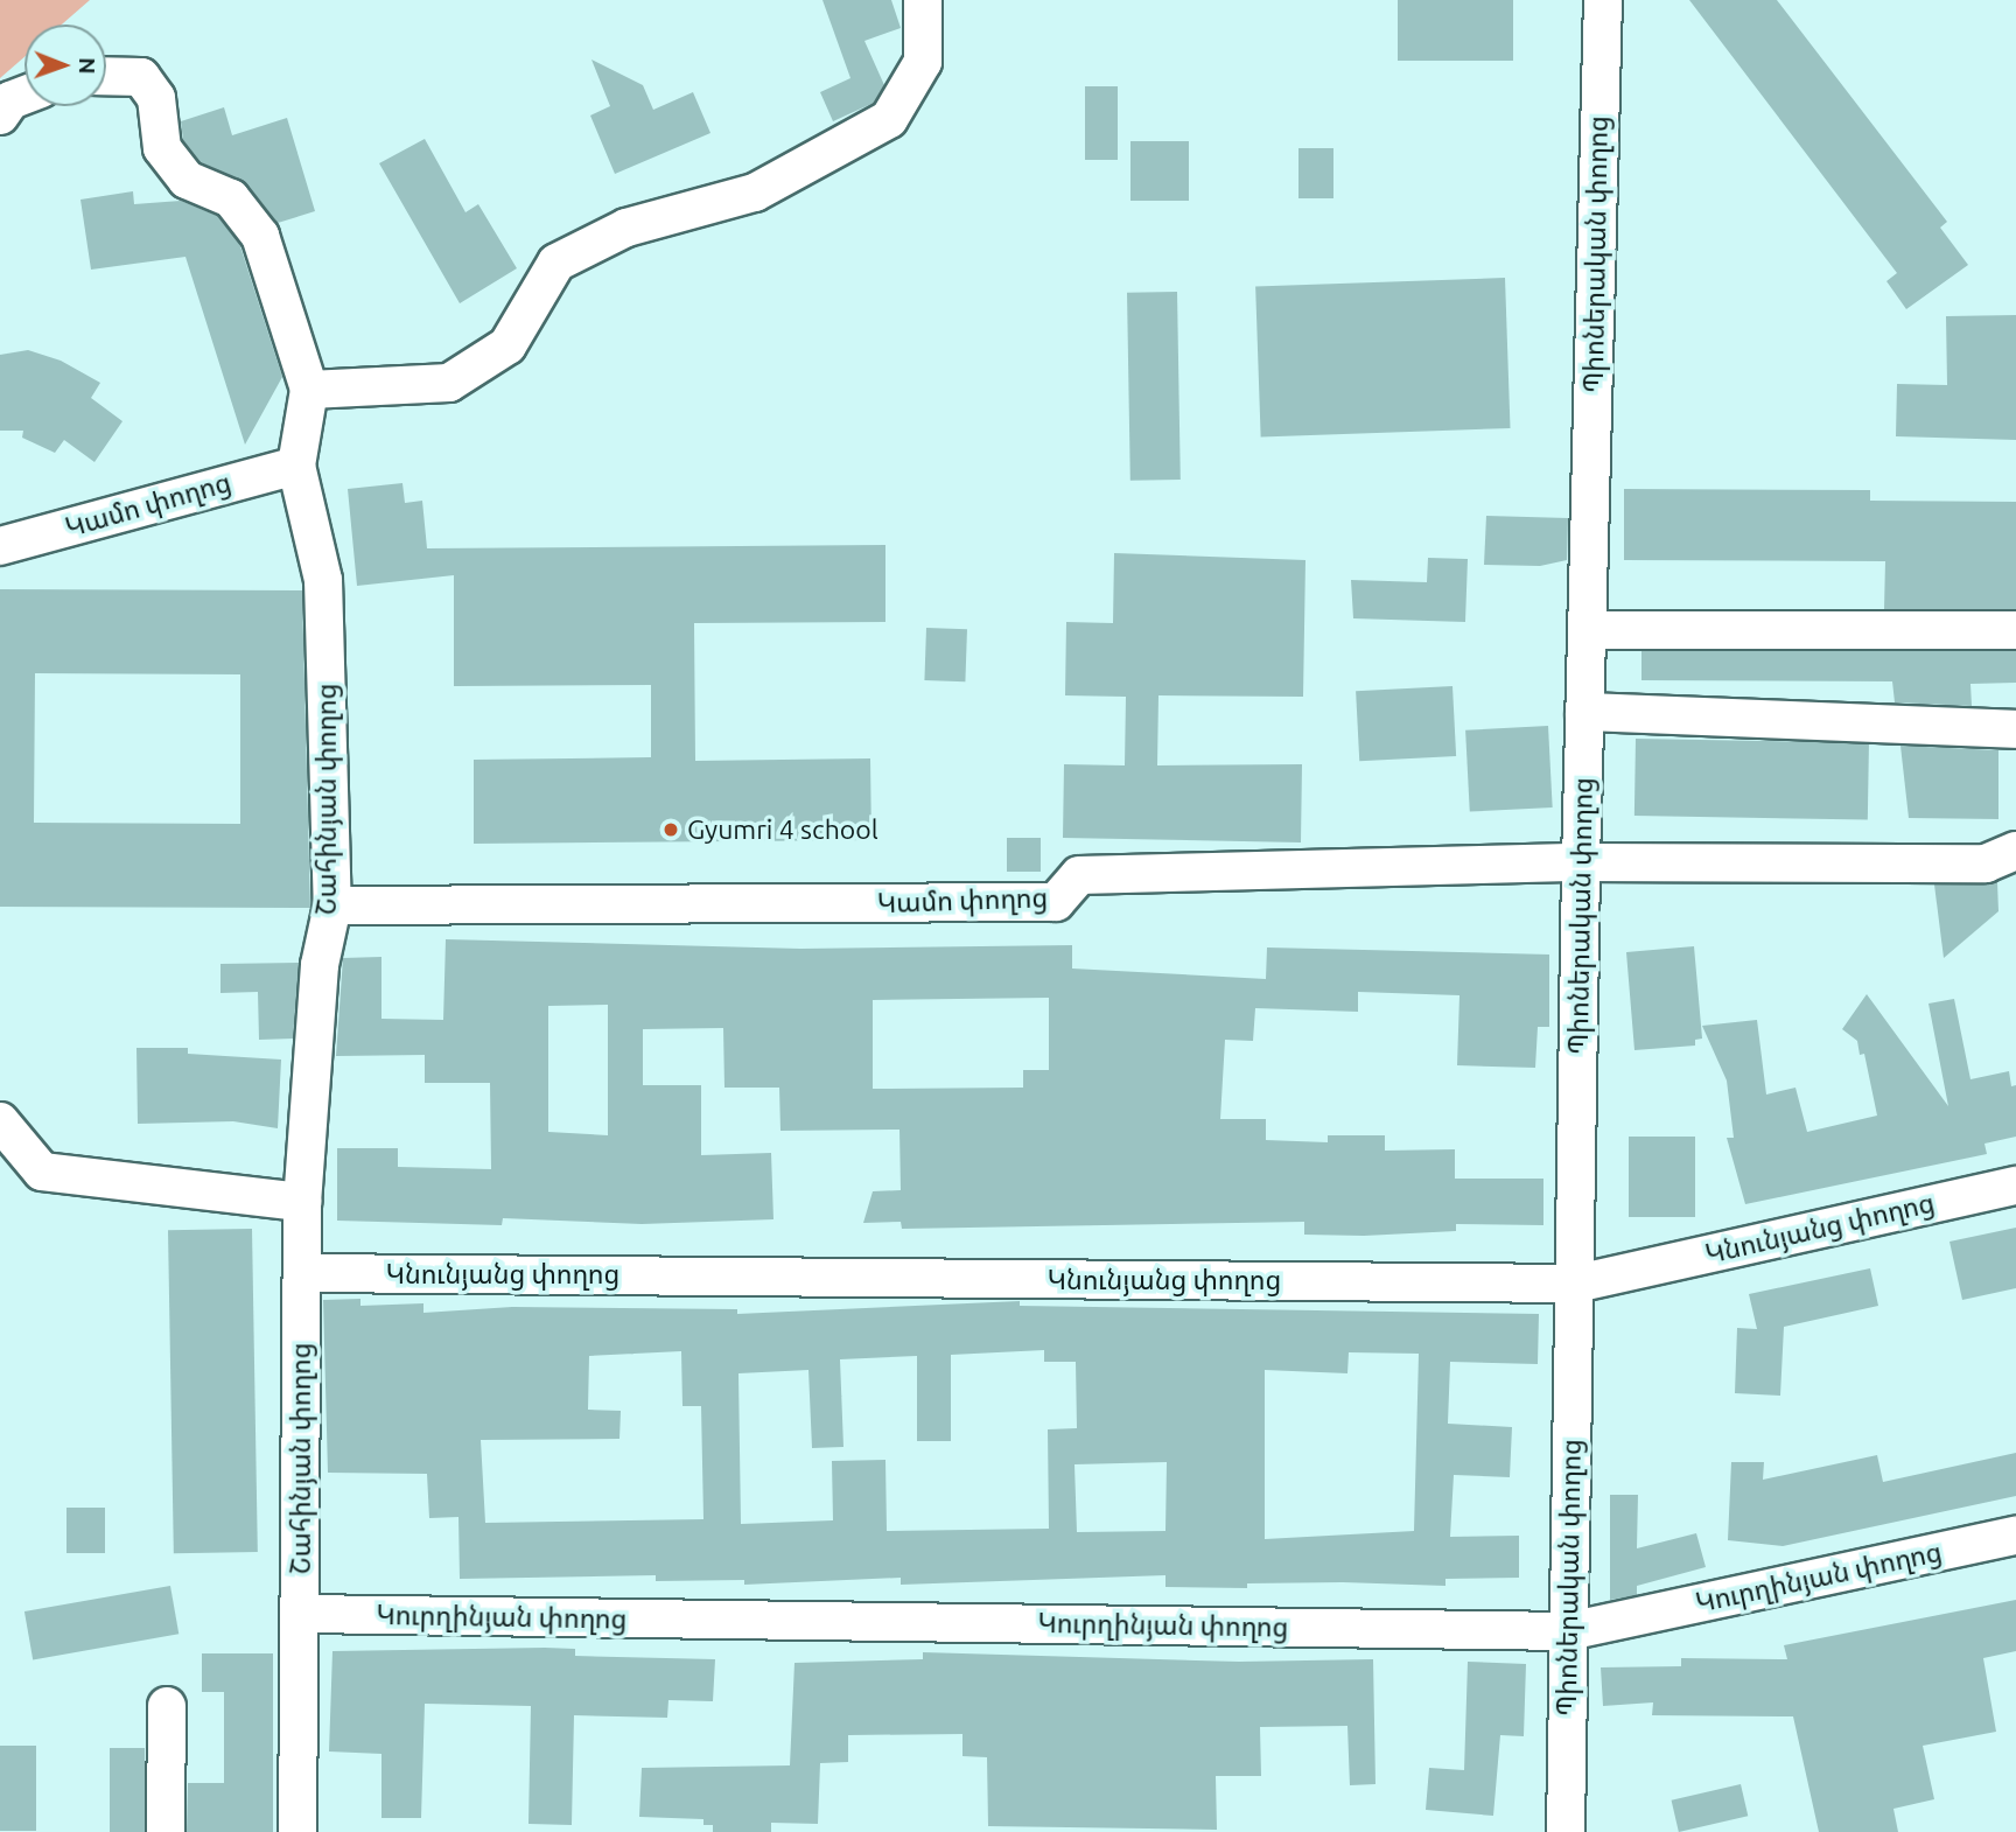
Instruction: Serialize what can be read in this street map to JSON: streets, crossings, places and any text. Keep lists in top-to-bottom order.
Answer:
{
  "streets": {
    "street": [
      "Պիոներական փողոց",
      "Կամո փողոց",
      "Շահինյան փողոց",
      "Կնունյանց փողոց",
      "Կուրղինյան փողոց"
    ]
  },
  "crossings": [
    ["Պիոներական փողոց", "Կամո փողոց"],
    ["Պիոներական փողոց", "Կնունյանց փողոց"],
    ["Պիոներական փողոց", "Կուրղինյան փողոց"],
    ["Կամո փողոց", "Շահինյան փողոց"],
    ["Շահինյան փողոց", "Կնունյանց փողոց"],
    ["Շահինյան փողոց", "Կուրղինյան փողոց"]
  ],
  "places": ["Gyumri 4 school"],
  "north": "right"
}
